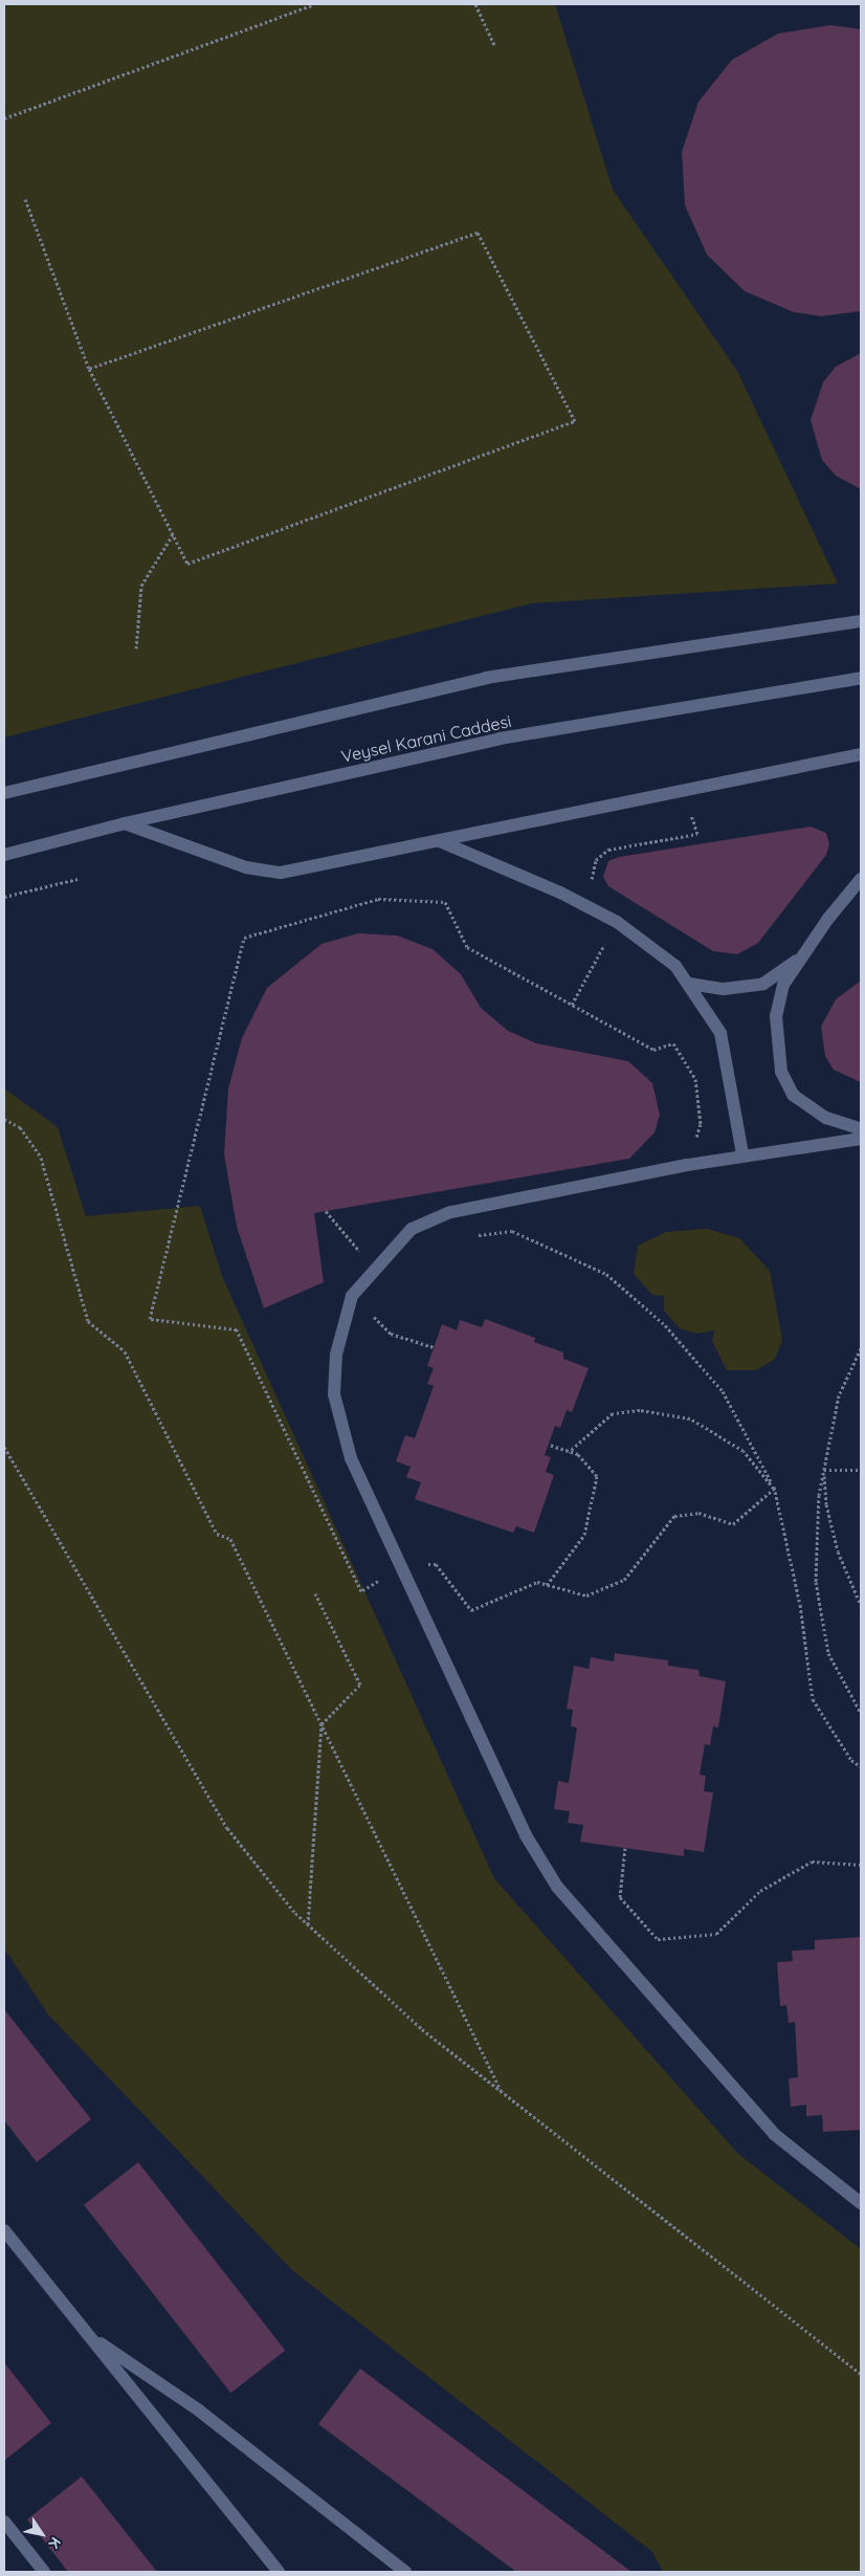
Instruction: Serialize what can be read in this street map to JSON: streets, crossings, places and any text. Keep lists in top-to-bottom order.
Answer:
{
  "streets": {
    "street": ["Veysel Karani Caddesi"]
  },
  "north": "bottom right"
}
